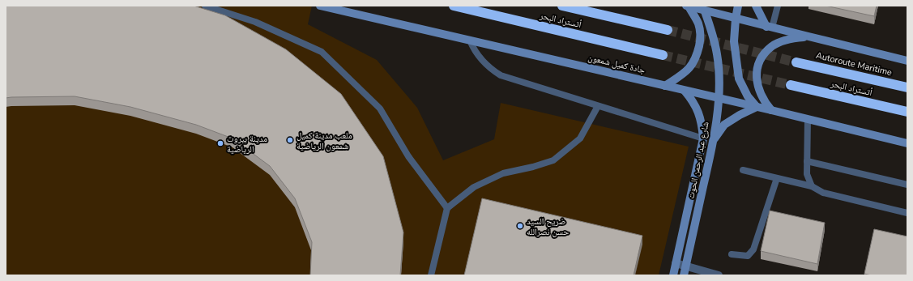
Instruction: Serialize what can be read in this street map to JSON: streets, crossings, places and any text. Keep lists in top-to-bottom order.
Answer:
{
  "streets": {
    "highway": ["أتستراد البحر", "Autoroute Maritime"],
    "main road": ["جادة كميل شمعون", "شارع عبد الرحمن الحوت"]
  },
  "crossings": [
    ["جادة كميل شمعون", "شارع عبد الرحمن الحوت"]
  ],
  "places": ["ملعب مدينة كميل شمعون الرياضية", "مدينة بيروت الرياضية", "ضريح السيد حسن نصرالله"]
}
